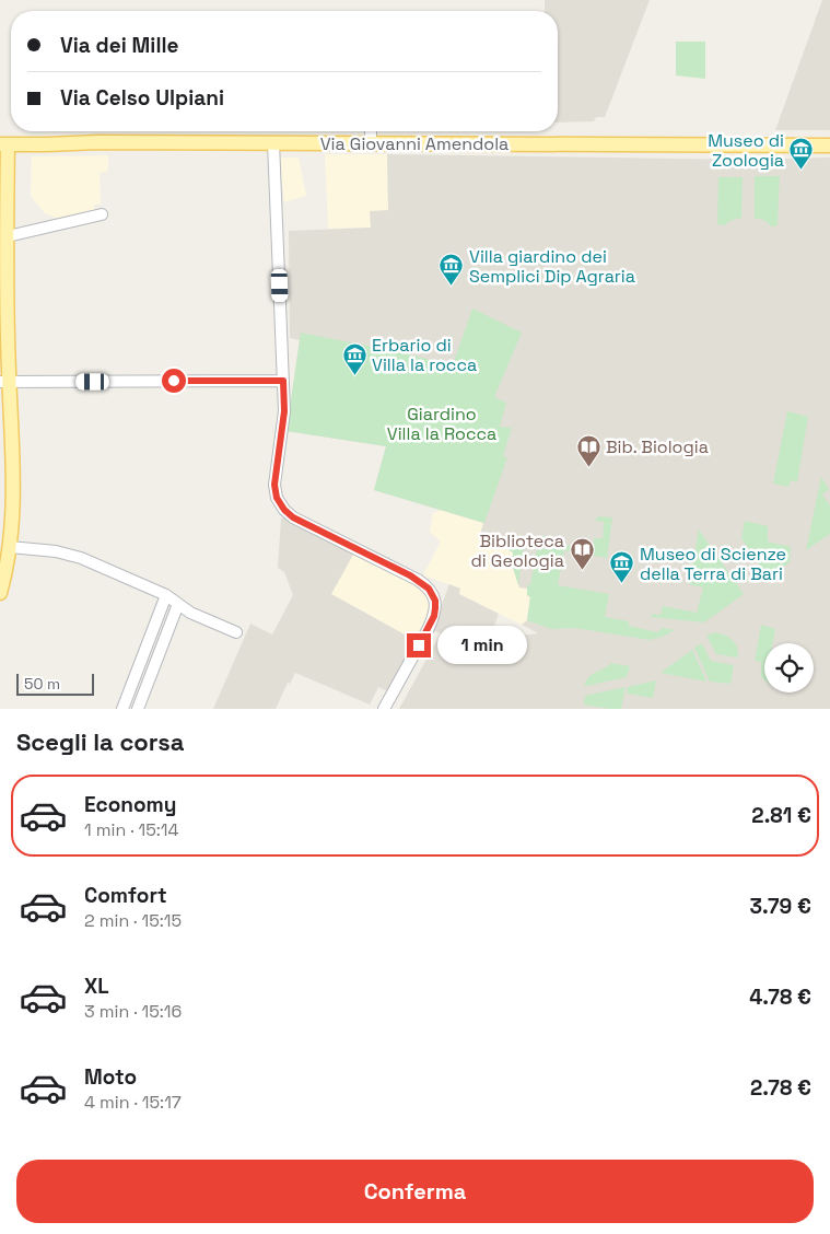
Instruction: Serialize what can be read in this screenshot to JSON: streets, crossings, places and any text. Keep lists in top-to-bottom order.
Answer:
{
  "streets": {
    "main road": ["Via Giovanni Amendola"]
  },
  "parks": ["Giardino Villa la Rocca"],
  "places": {
    "museum": [
      "Museo di Zoologia",
      "Villa giardino dei Semplici Dip Agraria",
      "Erbario di Villa la rocca",
      "Museo di Scienze della Terra di Bari"
    ],
    "library": ["Bib. Biologia", "Biblioteca di Geologia"]
  },
  "scale_bar": "50 m",
  "page": {
    "banner": ["Via dei Mille", "Via Celso Ulpiani"],
    "bubble": "1 min",
    "scale": "50 m",
    "heading": "Scegli la corsa",
    "list": [
      {
        "name": "Economy",
        "note": "1 min · 15:14",
        "value": "2.81 €"
      },
      {
        "name": "Comfort",
        "note": "2 min · 15:15",
        "value": "3.79 €"
      },
      {
        "name": "XL",
        "note": "3 min · 15:16",
        "value": "4.78 €"
      },
      {
        "name": "Moto",
        "note": "4 min · 15:17",
        "value": "2.78 €"
      }
    ],
    "buttons": "Conferma"
  }
}
